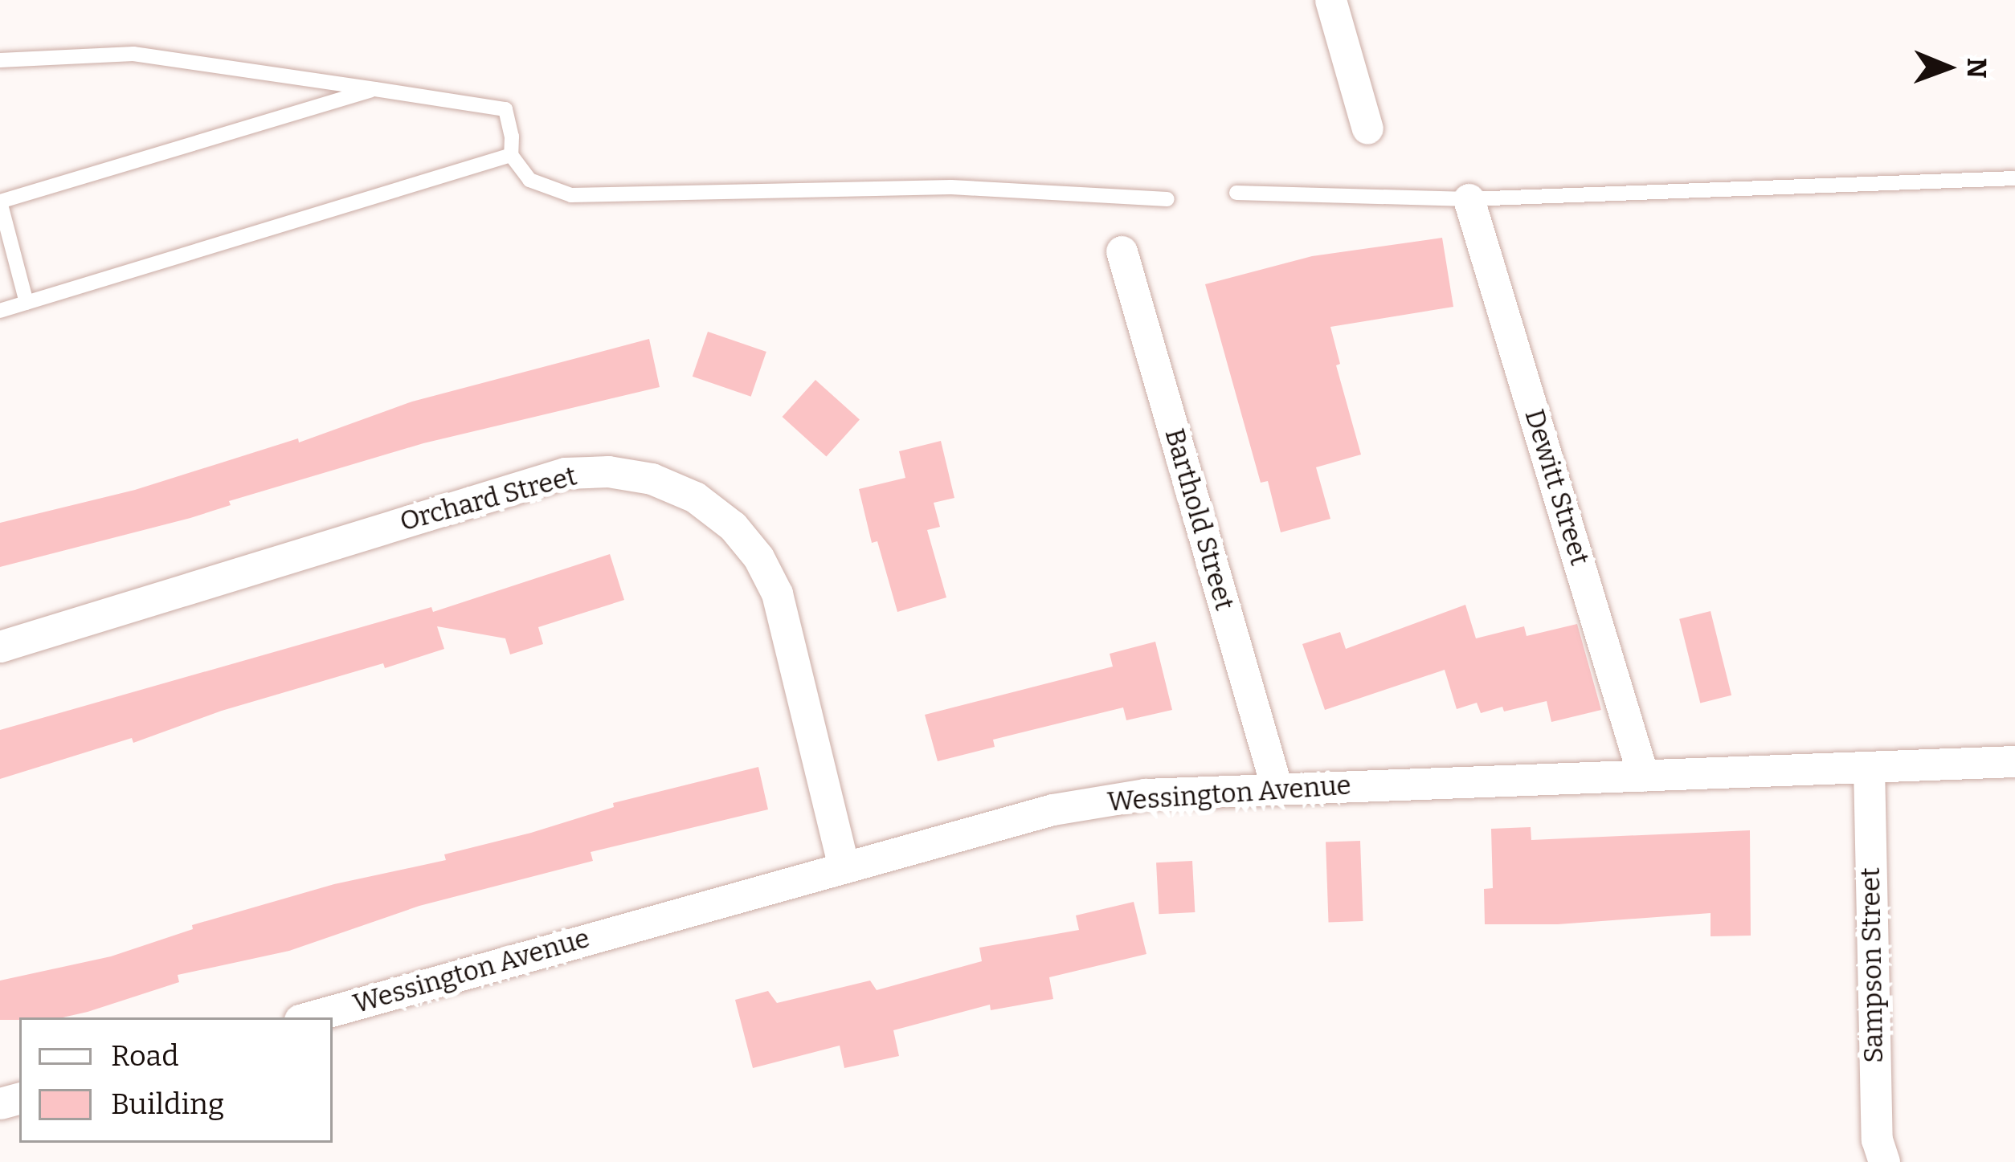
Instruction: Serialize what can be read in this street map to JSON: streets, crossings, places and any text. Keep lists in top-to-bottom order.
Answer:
{
  "streets": {
    "street": [
      "Dewitt Street",
      "Orchard Street",
      "Barthold Street",
      "Wessington Avenue",
      "Sampson Street"
    ]
  },
  "crossings": [
    ["Dewitt Street", "Wessington Avenue"],
    ["Orchard Street", "Wessington Avenue"],
    ["Barthold Street", "Wessington Avenue"],
    ["Wessington Avenue", "Sampson Street"]
  ],
  "legend": ["Road", "Building"],
  "north": "right"
}
